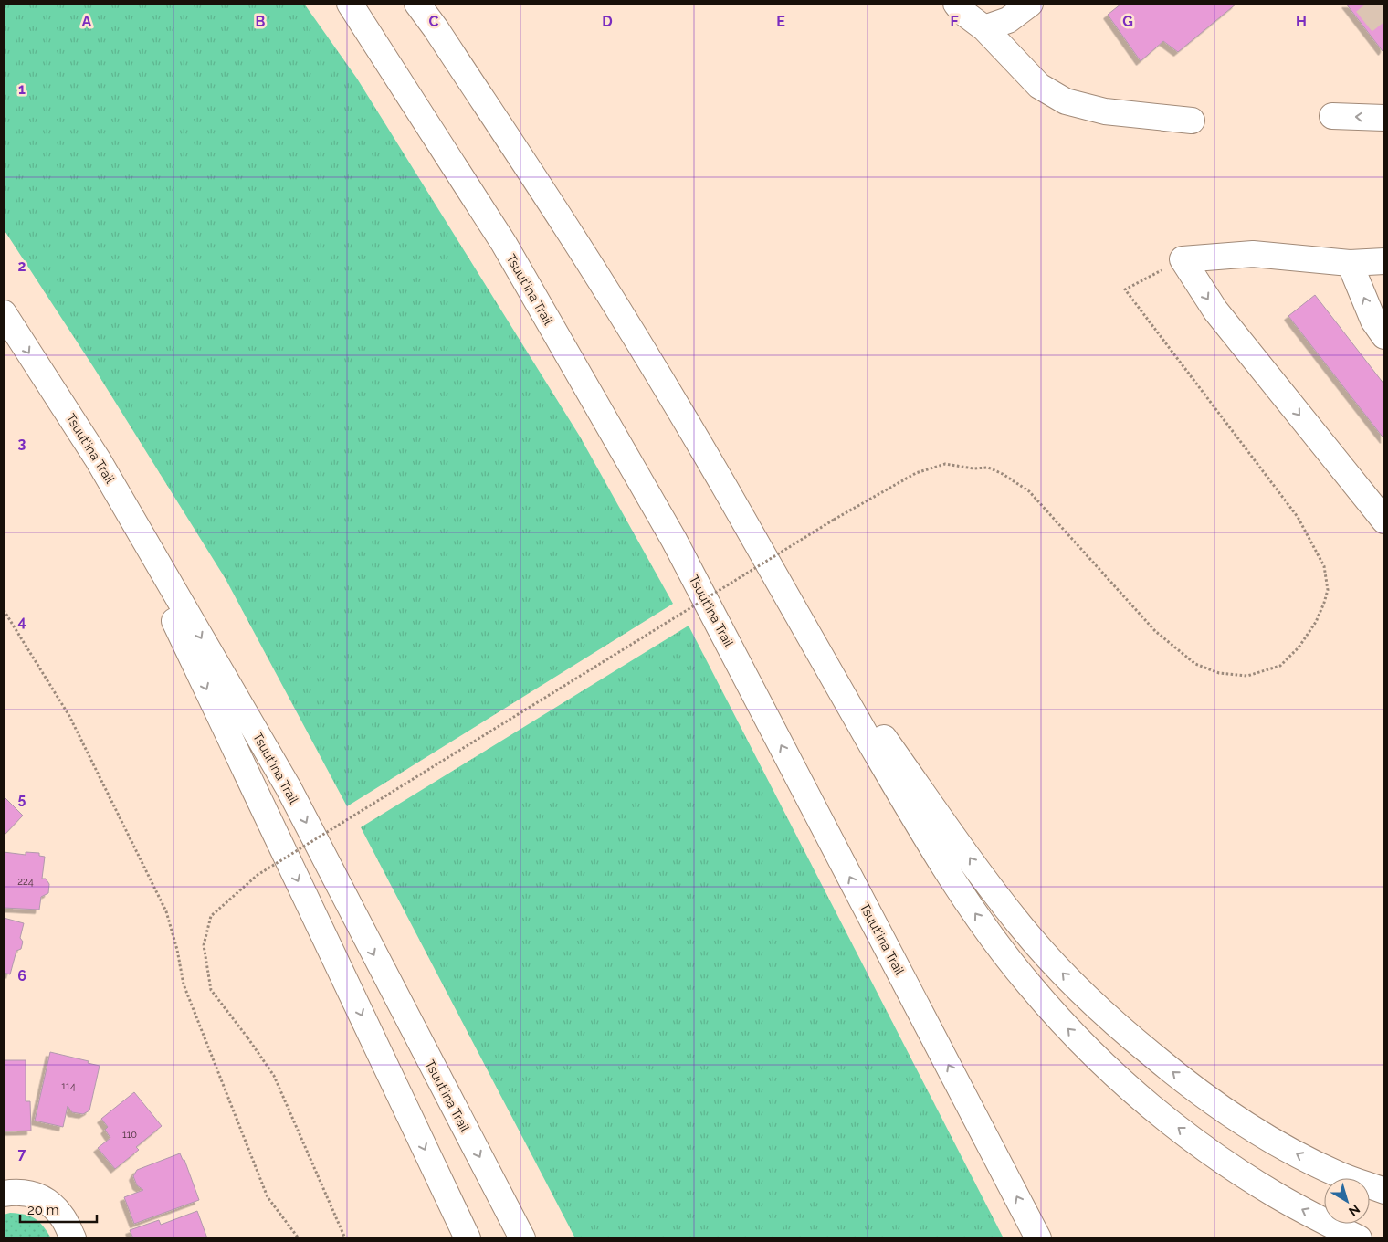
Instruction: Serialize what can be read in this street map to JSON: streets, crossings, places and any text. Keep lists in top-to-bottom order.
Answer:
{
  "streets": {
    "main road": ["Tsuut'ina Trail"]
  },
  "house_numbers": ["224", "114", "110"],
  "scale_bar": "20 m",
  "north": "bottom right",
  "grid": {
    "columns": [
      "A",
      "B",
      "C",
      "D",
      "E",
      "F",
      "G",
      "H"
    ],
    "rows": [
      "1",
      "2",
      "3",
      "4",
      "5",
      "6",
      "7"
    ]
  }
}
